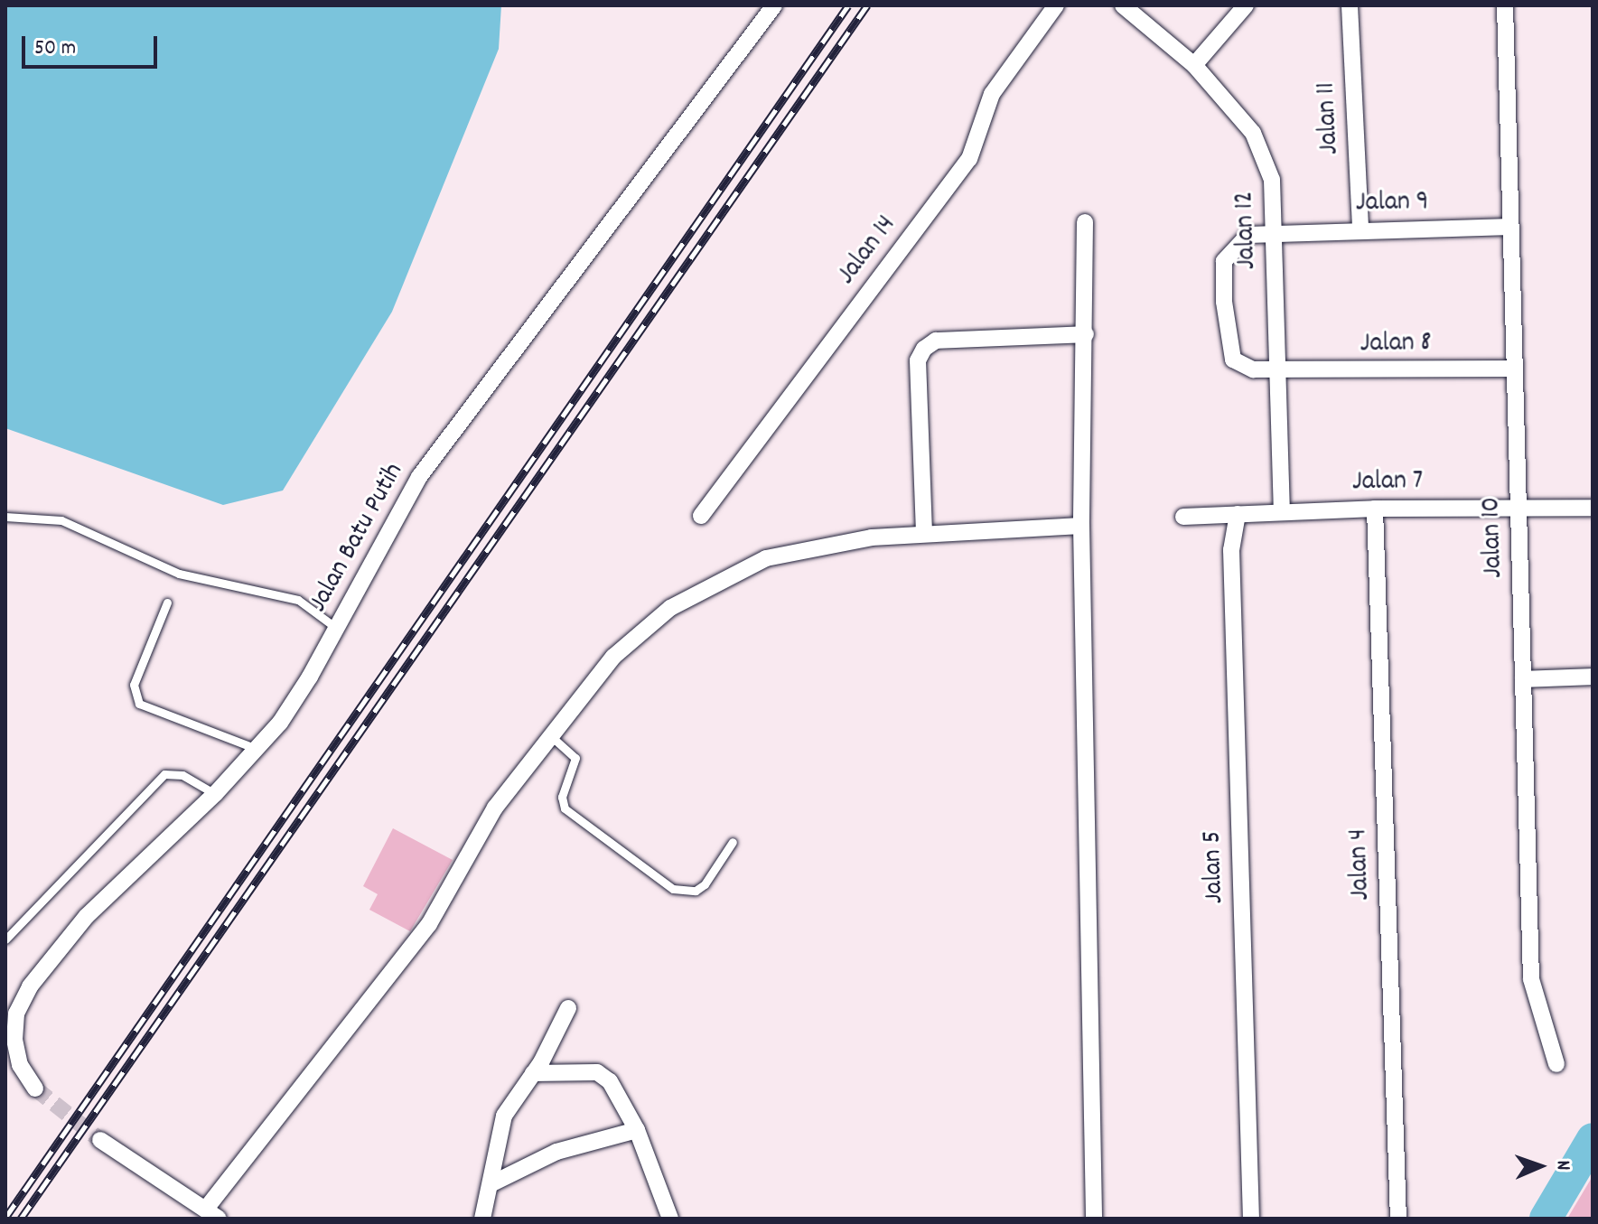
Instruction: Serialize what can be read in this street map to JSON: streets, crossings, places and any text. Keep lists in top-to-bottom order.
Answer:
{
  "streets": {
    "street": [
      "Jalan 11",
      "Jalan 9",
      "Jalan 12",
      "Jalan 14",
      "Jalan 8",
      "Jalan 7",
      "Jalan 10",
      "Jalan Batu Putih",
      "Jalan 4",
      "Jalan 5"
    ]
  },
  "crossings": [
    ["Jalan 11", "Jalan 9"],
    ["Jalan 9", "Jalan 12"],
    ["Jalan 9", "Jalan 8"],
    ["Jalan 9", "Jalan 10"],
    ["Jalan 12", "Jalan 8"],
    ["Jalan 12", "Jalan 7"],
    ["Jalan 8", "Jalan 10"],
    ["Jalan 7", "Jalan 10"],
    ["Jalan 7", "Jalan 4"],
    ["Jalan 7", "Jalan 5"]
  ],
  "scale_bar": "50 m",
  "north": "right"
}
